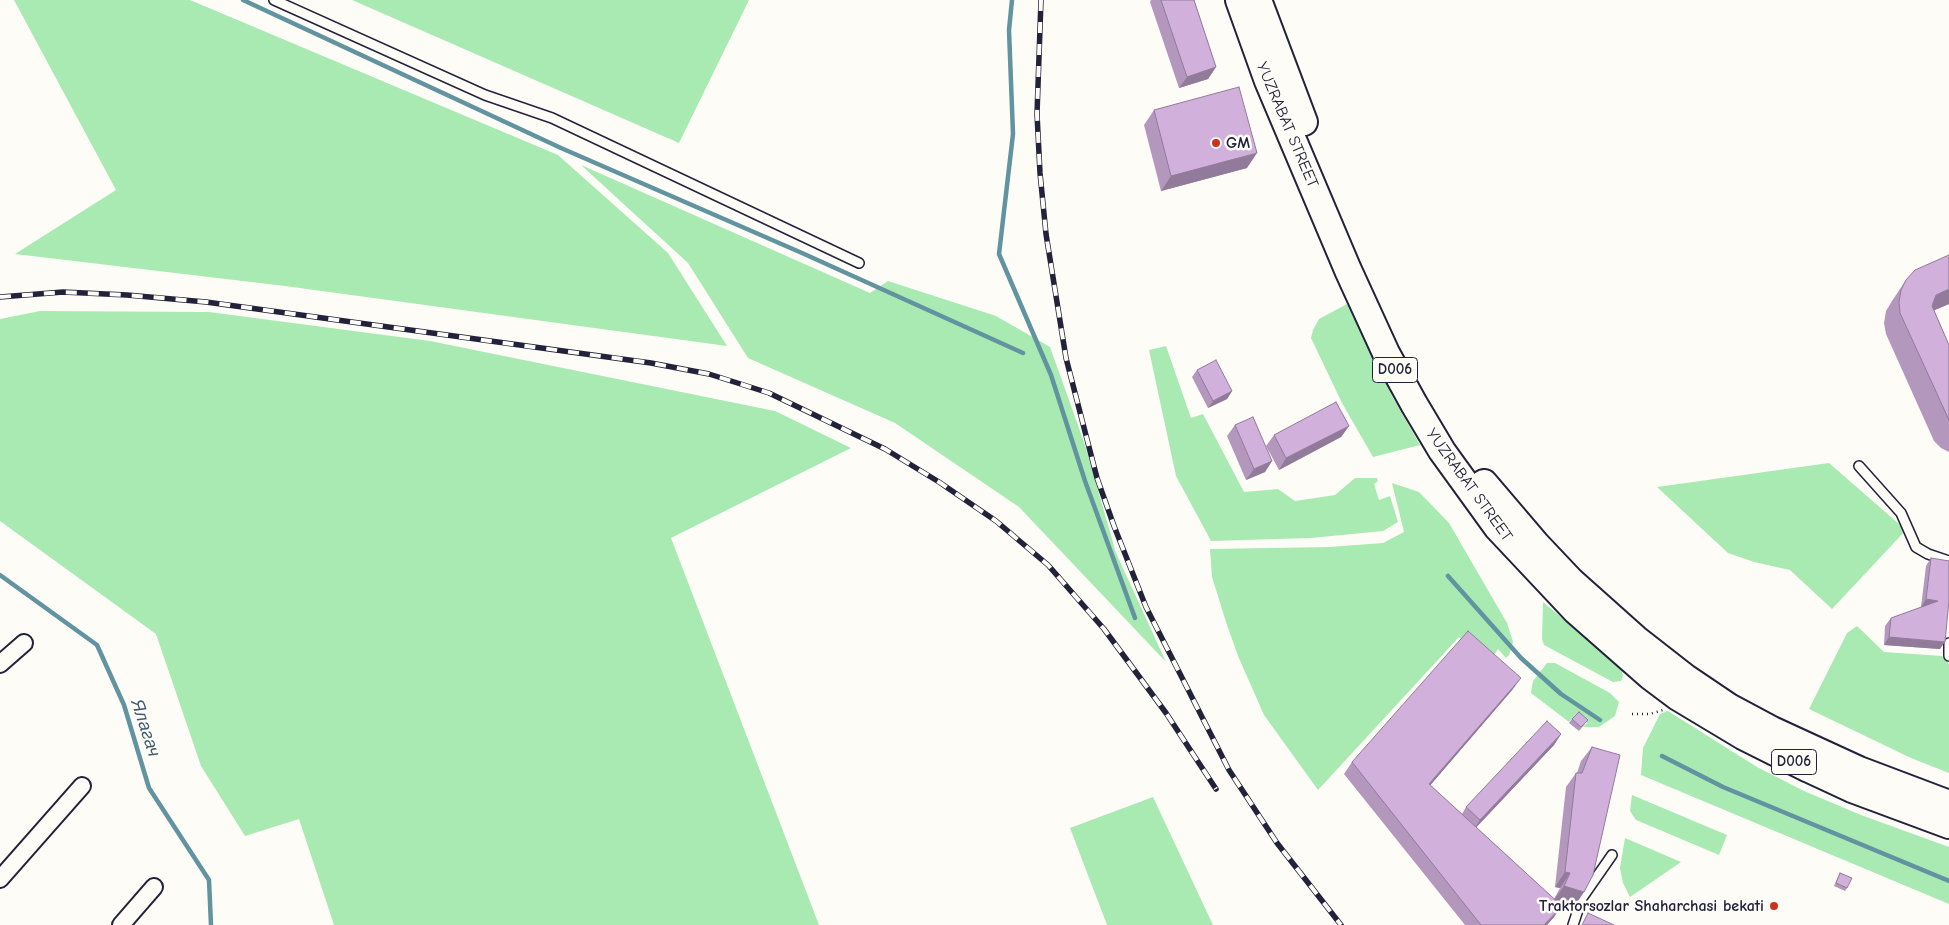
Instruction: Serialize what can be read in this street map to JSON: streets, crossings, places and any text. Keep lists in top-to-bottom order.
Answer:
{
  "streets": {
    "main road": ["YUZRABAT STREET", "D006"]
  },
  "water": ["Ялагач"],
  "places": ["GM", "Traktorsozlar Shaharchasi bekati"]
}
